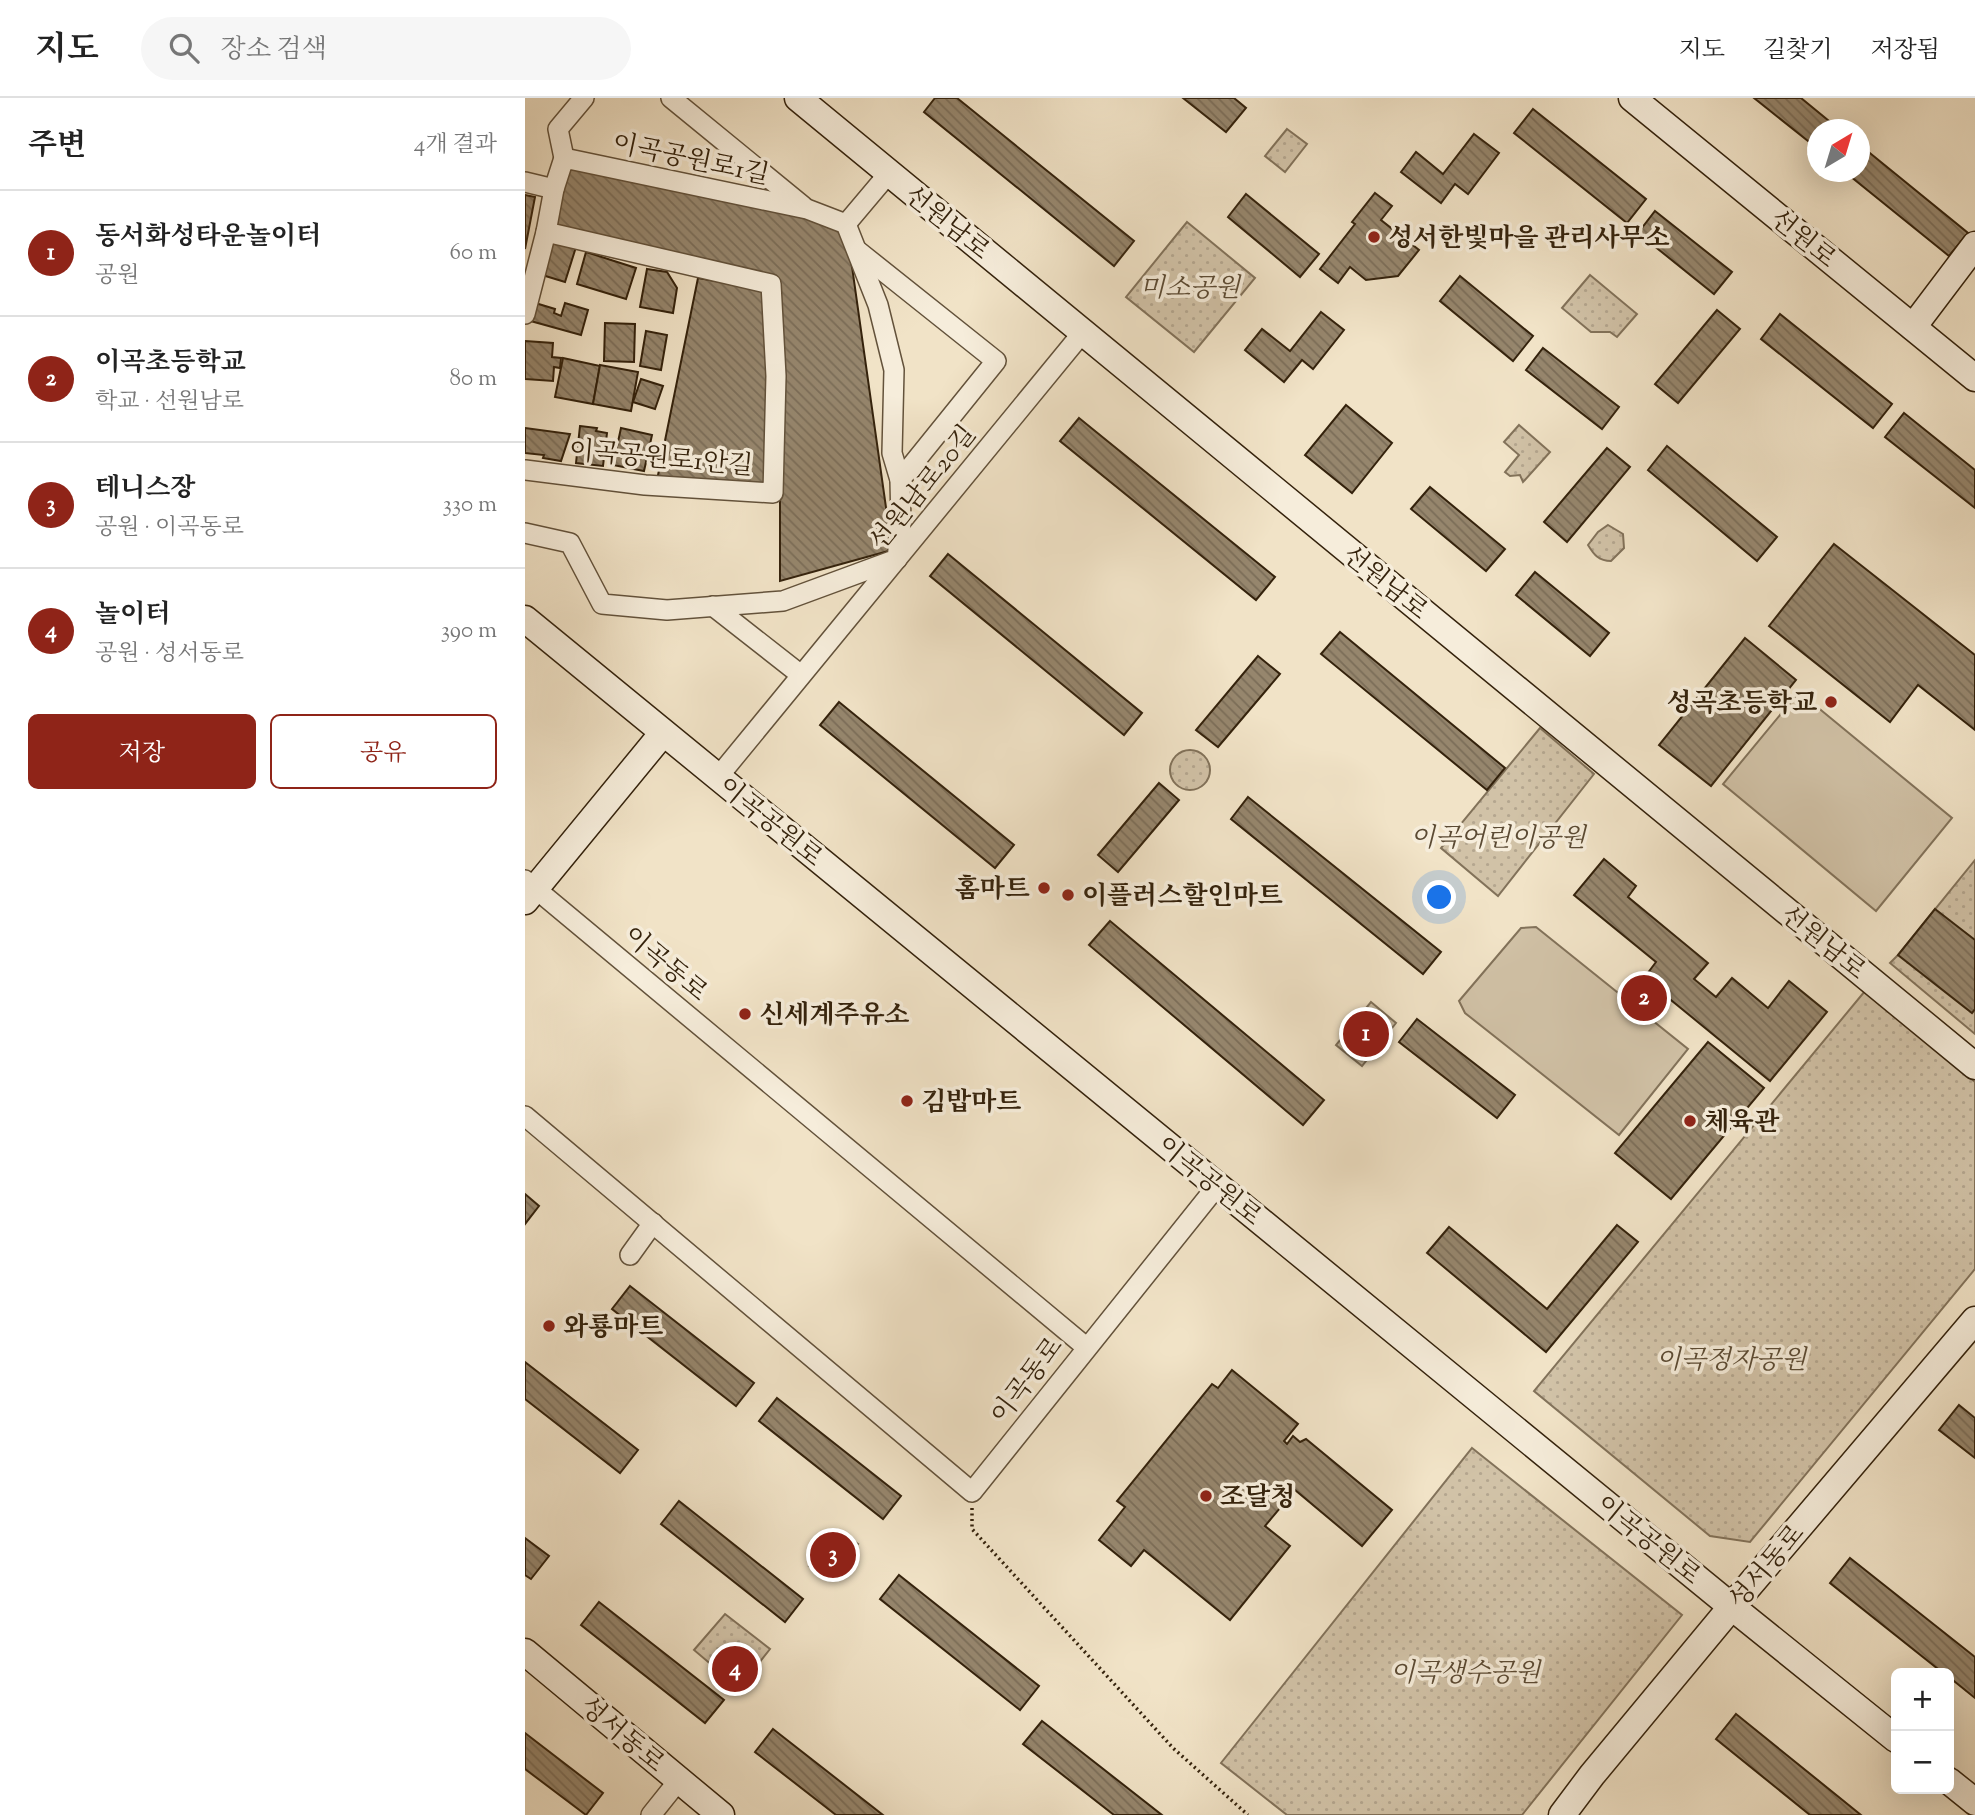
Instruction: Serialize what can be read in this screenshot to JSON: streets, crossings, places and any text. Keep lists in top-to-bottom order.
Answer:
{
  "streets": {
    "main road": [
      "선원남로",
      "선원로",
      "이곡공원로",
      "성서동로"
    ],
    "street": [
      "이곡공원로1길",
      "이곡공원로1안길",
      "선원남로20길",
      "이곡동로"
    ]
  },
  "crossings": [
    ["선원남로", "선원남로20길"],
    ["선원남로20길", "이곡공원로"],
    ["이곡공원로", "성서동로"]
  ],
  "parks": [
    "미소공원",
    "이곡어린이공원",
    "이곡정자공원",
    "이곡생수공원"
  ],
  "places": [
    "성서한빛마을 관리사무소",
    "성곡초등학교",
    "홈마트",
    "이플러스할인마트",
    "신세계주유소",
    "김밥마트",
    "체육관",
    "와룡마트",
    "조달청"
  ],
  "north": "top right",
  "page": {
    "header": "지도",
    "search": "장소 검색",
    "nav": ["지도", "길찾기", "저장됨"],
    "heading": ["주변", "4개 결과"],
    "list": [
      {
        "mark": "1",
        "name": "동서화성타운놀이터",
        "note": "공원",
        "value": "60 m"
      },
      {
        "mark": "2",
        "name": "이곡초등학교",
        "note": "학교 · 선원남로",
        "value": "80 m"
      },
      {
        "mark": "3",
        "name": "테니스장",
        "note": "공원 · 이곡동로",
        "value": "330 m"
      },
      {
        "mark": "4",
        "name": "놀이터",
        "note": "공원 · 성서동로",
        "value": "390 m"
      }
    ],
    "buttons": ["저장", "공유"],
    "pins": [
      "2",
      "1",
      "3",
      "4"
    ],
    "map_buttons": ["+", "−"]
  }
}
